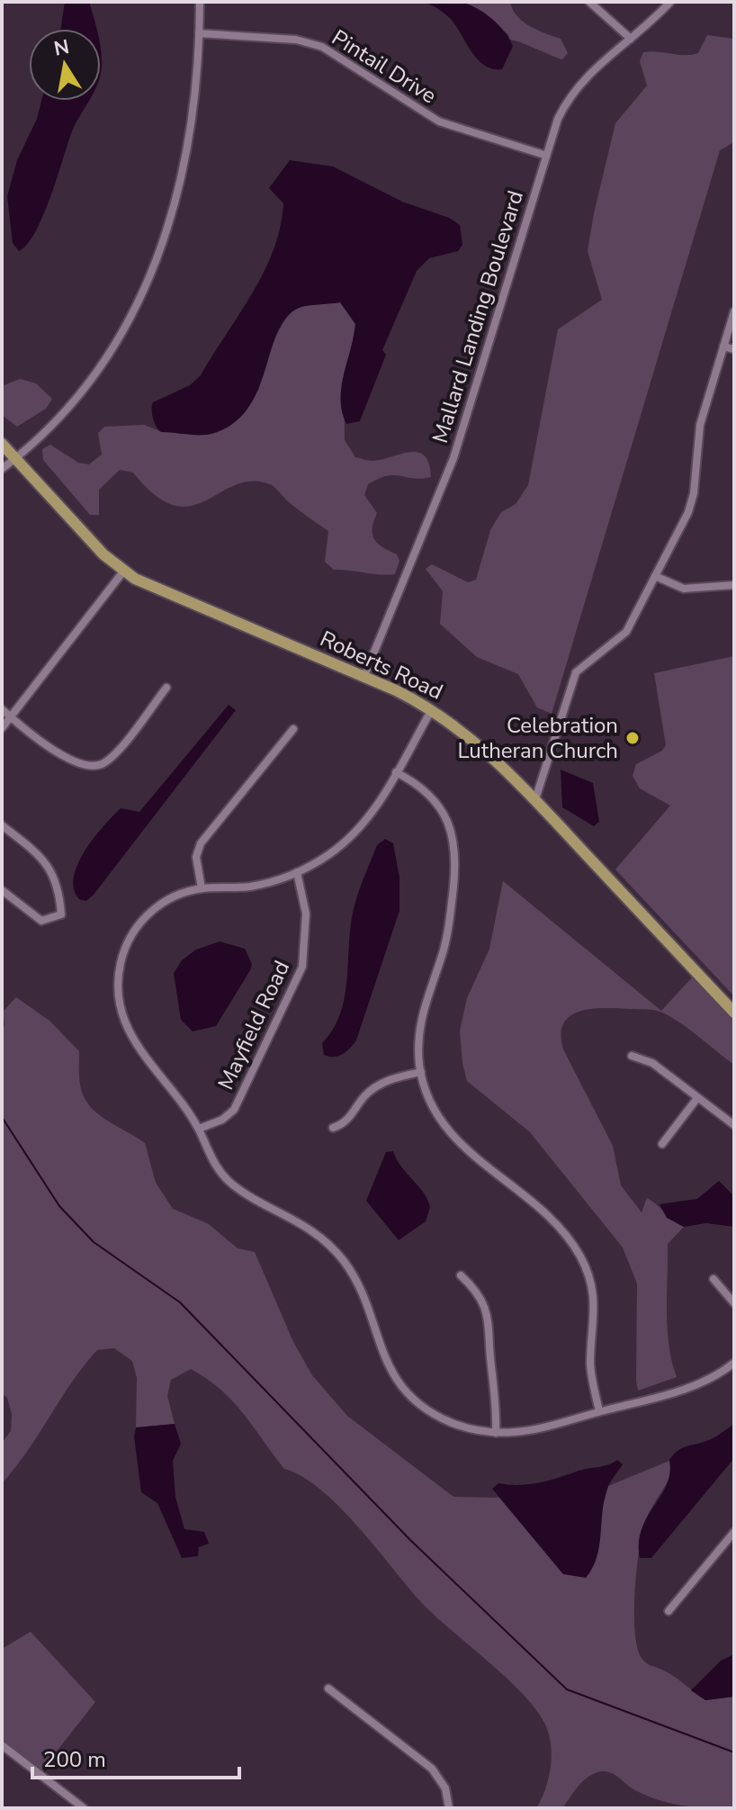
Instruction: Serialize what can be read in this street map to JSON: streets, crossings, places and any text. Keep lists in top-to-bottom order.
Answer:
{
  "streets": {
    "main road": ["Roberts Road"],
    "street": ["Pintail Drive", "Mallard Landing Boulevard", "Mayfield Road"]
  },
  "crossings": [
    ["Pintail Drive", "Mallard Landing Boulevard"],
    ["Mallard Landing Boulevard", "Roberts Road"]
  ],
  "places": ["Celebration Lutheran Church"],
  "scale_bar": "200 m",
  "north": "top"
}
